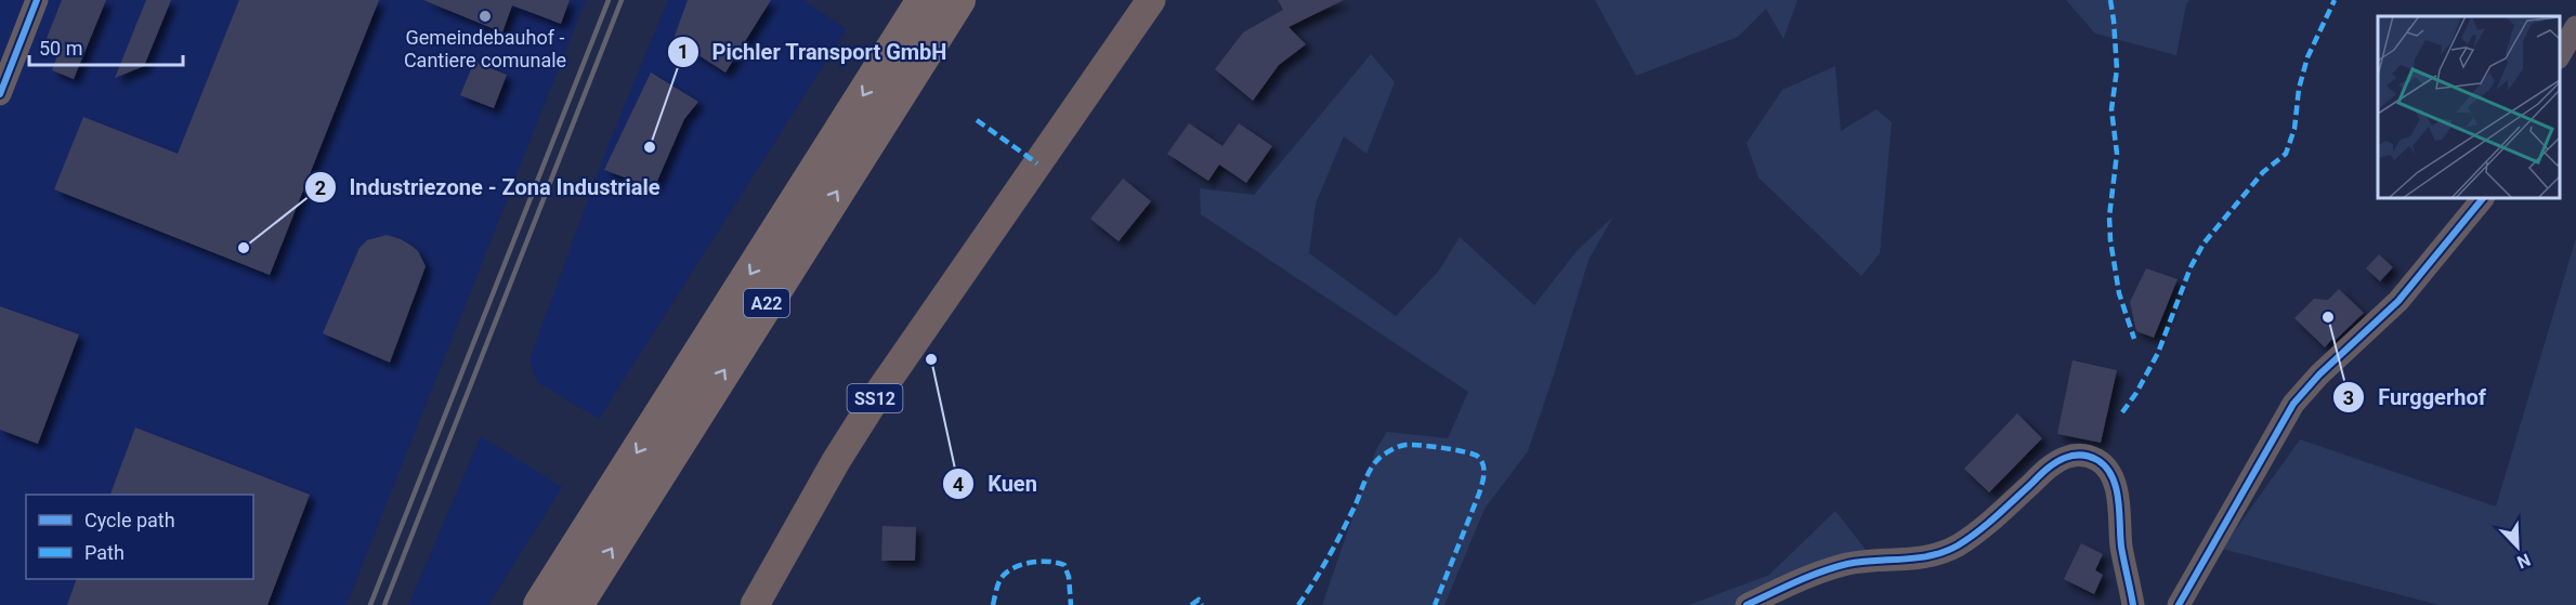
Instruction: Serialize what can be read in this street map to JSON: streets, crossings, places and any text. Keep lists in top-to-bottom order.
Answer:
{
  "streets": {
    "highway": ["A22"],
    "main road": ["SS12"]
  },
  "places": [
    "Gemeindebauhof - Cantiere comunale",
    "Pichler Transport GmbH",
    "Industriezone - Zona Industriale",
    "Furggerhof",
    "Kuen"
  ],
  "legend": ["Cycle path", "Path"],
  "scale_bar": "50 m",
  "north": "bottom right"
}
